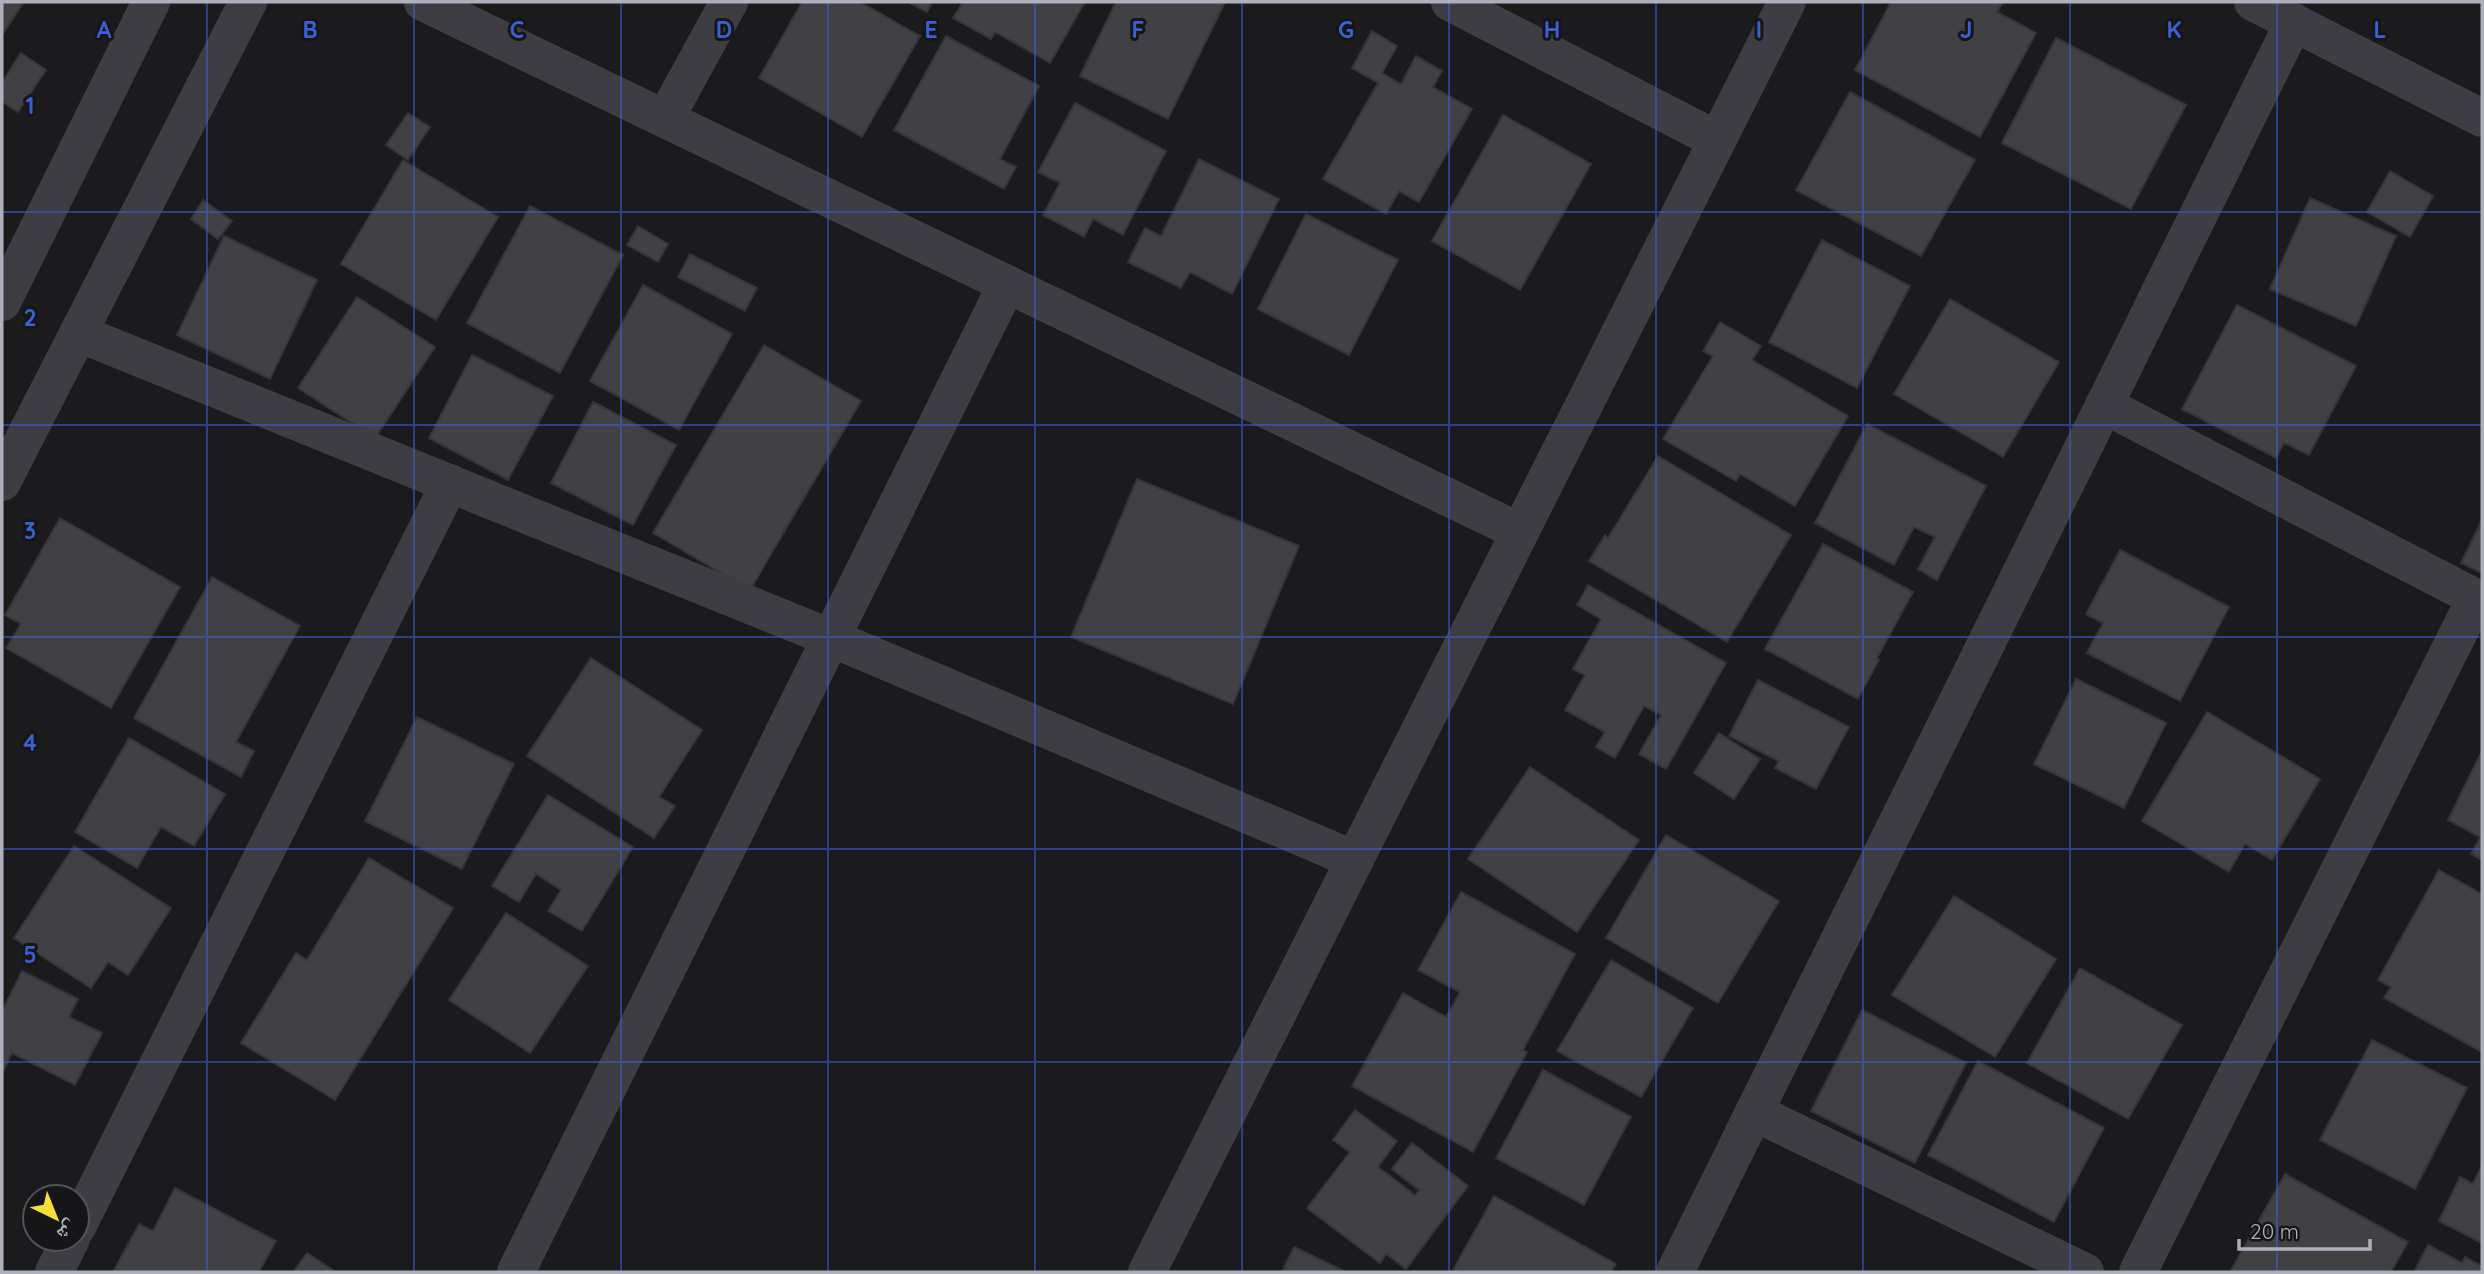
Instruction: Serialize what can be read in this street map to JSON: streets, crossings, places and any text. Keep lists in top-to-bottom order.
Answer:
{
  "scale_bar": "20 m",
  "north": "bottom right",
  "grid": {
    "columns": [
      "A",
      "B",
      "C",
      "D",
      "E",
      "F",
      "G",
      "H",
      "I",
      "J",
      "K",
      "L"
    ],
    "rows": [
      "1",
      "2",
      "3",
      "4",
      "5"
    ]
  }
}
